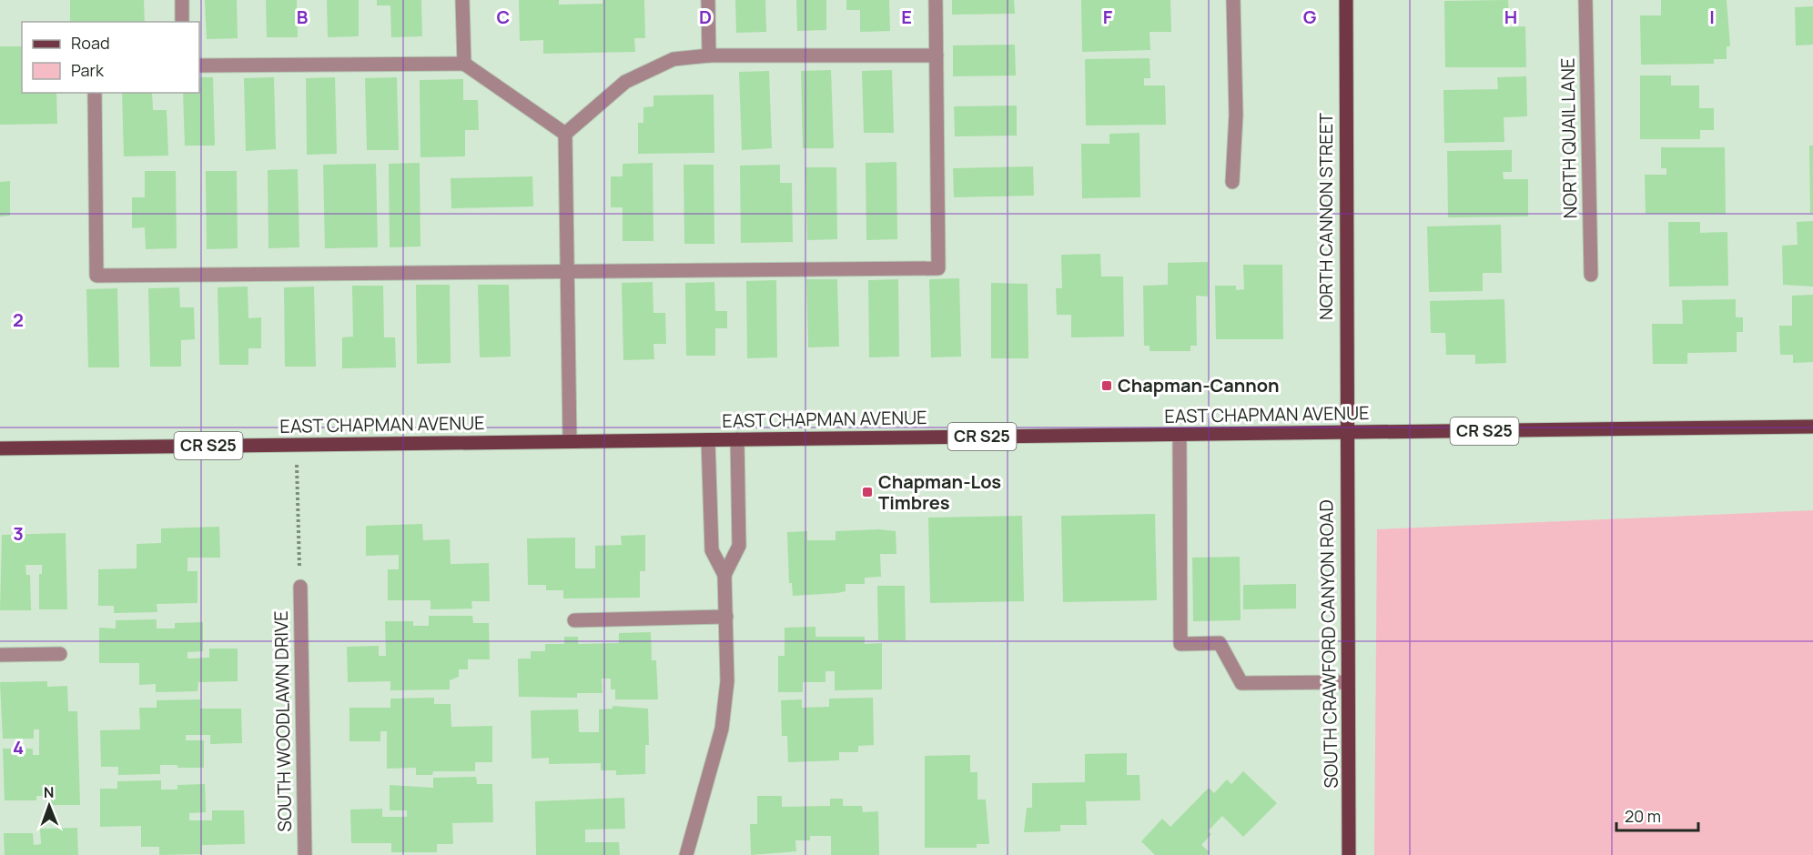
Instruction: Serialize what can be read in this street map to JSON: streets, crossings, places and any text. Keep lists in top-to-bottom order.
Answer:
{
  "streets": {
    "main road": [
      "NORTH CANNON STREET",
      "EAST CHAPMAN AVENUE",
      "CR S25",
      "SOUTH CRAWFORD CANYON ROAD"
    ],
    "street": ["NORTH QUAIL LANE", "SOUTH WOODLAWN DRIVE"]
  },
  "crossings": [
    ["NORTH CANNON STREET", "EAST CHAPMAN AVENUE"],
    ["NORTH CANNON STREET", "SOUTH CRAWFORD CANYON ROAD"],
    ["EAST CHAPMAN AVENUE", "SOUTH CRAWFORD CANYON ROAD"]
  ],
  "places": {
    "transit": ["Chapman-Cannon", "Chapman-Los Timbres"]
  },
  "legend": ["Road", "Park"],
  "scale_bar": "20 m",
  "north": "top",
  "grid": {
    "columns": [
      "B",
      "C",
      "D",
      "E",
      "F",
      "G",
      "H",
      "I"
    ],
    "rows": ["2", "3", "4"]
  }
}
